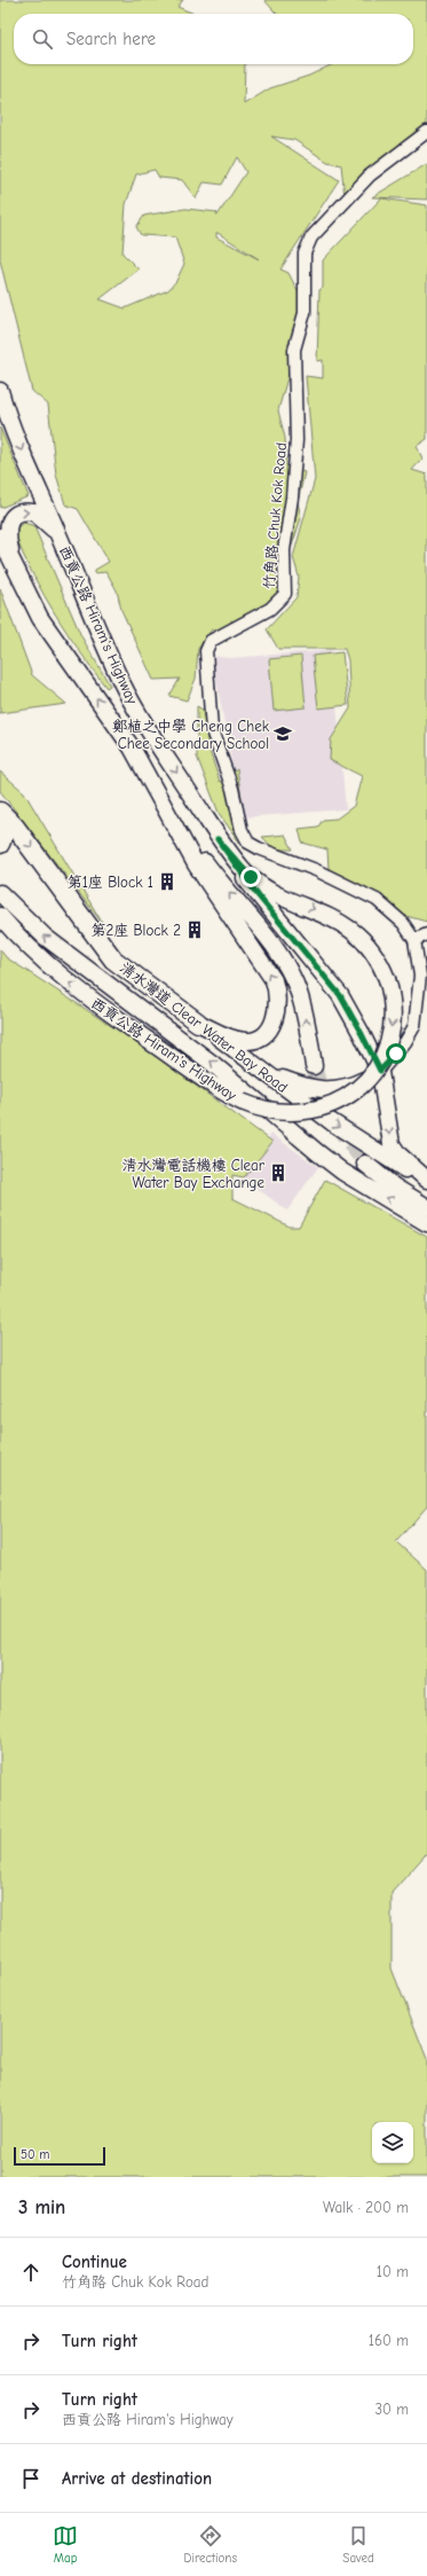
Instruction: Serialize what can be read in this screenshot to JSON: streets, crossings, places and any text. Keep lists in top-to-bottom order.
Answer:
{
  "streets": {
    "main road": ["西貢公路 Hiram's Highway", "清水灣道 Clear Water Bay Road"],
    "street": ["竹角路 Chuk Kok Road"]
  },
  "crossings": [
    ["西貢公路 Hiram's Highway", "清水灣道 Clear Water Bay Road"]
  ],
  "places": {
    "school or university": ["鄭植之中學 Cheng Chek Chee Secondary School"],
    "building": ["第1座 Block 1", "第2座 Block 2", "清水灣電話機樓 Clear Water Bay Exchange"]
  },
  "scale_bar": "50 m",
  "page": {
    "search": "Search here",
    "scale": "50 m",
    "heading": ["3 min", "Walk · 200 m"],
    "list": [
      ["Continue", "竹角路 Chuk Kok Road", "10 m"],
      ["Turn right", "160 m"],
      ["Turn right", "西貢公路 Hiram's Highway", "30 m"],
      "Arrive at destination"
    ],
    "nav": ["Map", "Directions", "Saved"]
  }
}
